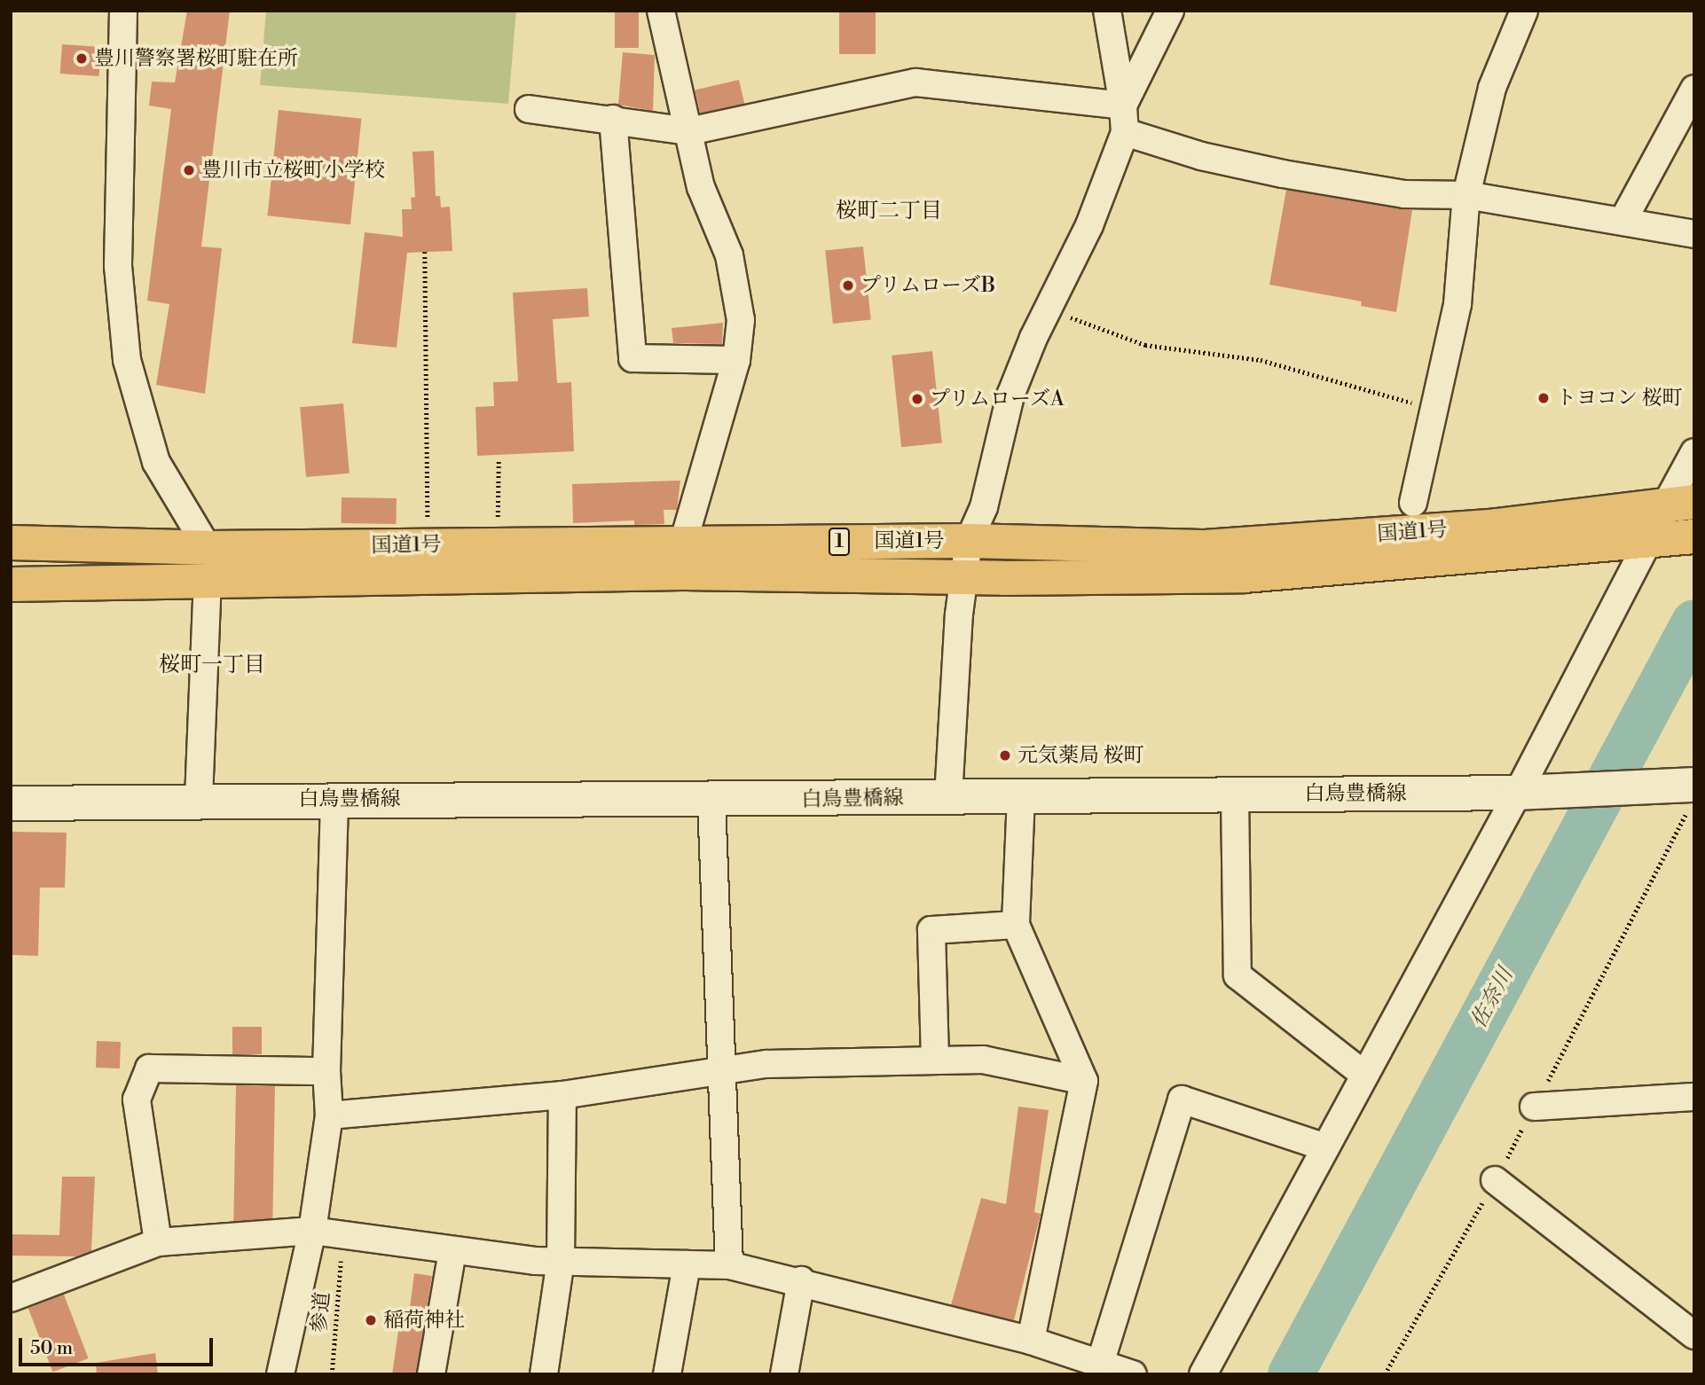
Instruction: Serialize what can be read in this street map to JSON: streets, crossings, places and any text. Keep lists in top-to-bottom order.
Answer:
{
  "streets": {
    "highway": ["国道1号", "1"],
    "main road": ["白鳥豊橋線"],
    "path": ["参道"]
  },
  "districts": ["桜町二丁目", "桜町一丁目"],
  "water": ["佐奈川"],
  "places": [
    "豊川警察署桜町駐在所",
    "豊川市立桜町小学校",
    "プリムローズB",
    "トヨコン 桜町",
    "プリムローズA",
    "元気薬局 桜町",
    "稲荷神社"
  ],
  "scale_bar": "50 m"
}
